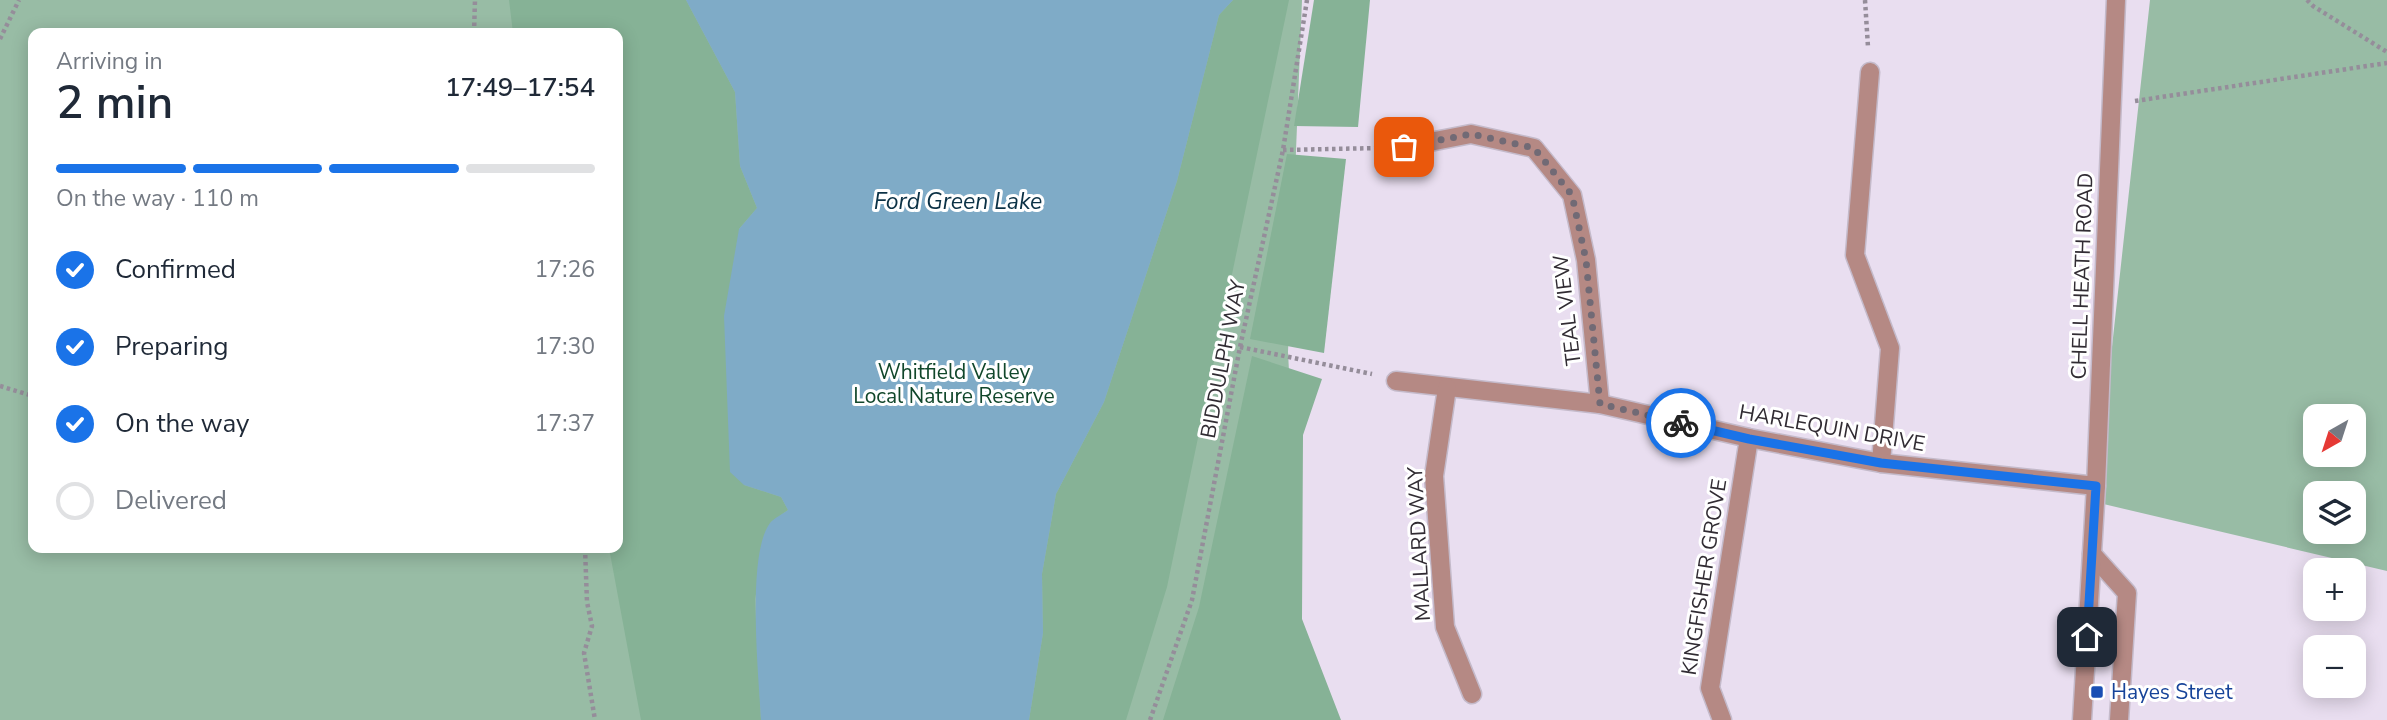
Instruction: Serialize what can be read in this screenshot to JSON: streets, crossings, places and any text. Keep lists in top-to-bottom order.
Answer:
{
  "streets": {
    "street": [
      "CHELL HEATH ROAD",
      "TEAL VIEW",
      "HARLEQUIN DRIVE",
      "MALLARD WAY",
      "KINGFISHER GROVE"
    ],
    "path": ["BIDDULPH WAY"]
  },
  "crossings": [
    ["CHELL HEATH ROAD", "HARLEQUIN DRIVE"],
    ["TEAL VIEW", "HARLEQUIN DRIVE"],
    ["HARLEQUIN DRIVE", "MALLARD WAY"],
    ["HARLEQUIN DRIVE", "KINGFISHER GROVE"]
  ],
  "water": ["Ford Green Lake"],
  "parks": ["Whitfield Valley Local Nature Reserve"],
  "places": {
    "transit": ["Hayes Street"]
  },
  "north": "bottom left",
  "page": {
    "heading": ["2 min", "Arriving in", "17:49–17:54"],
    "bar": "On the way · 110 m",
    "list": [
      ["Confirmed", "17:26"],
      ["Preparing", "17:30"],
      ["On the way", "17:37"],
      "Delivered"
    ],
    "map_buttons": ["+", "−"]
  }
}
